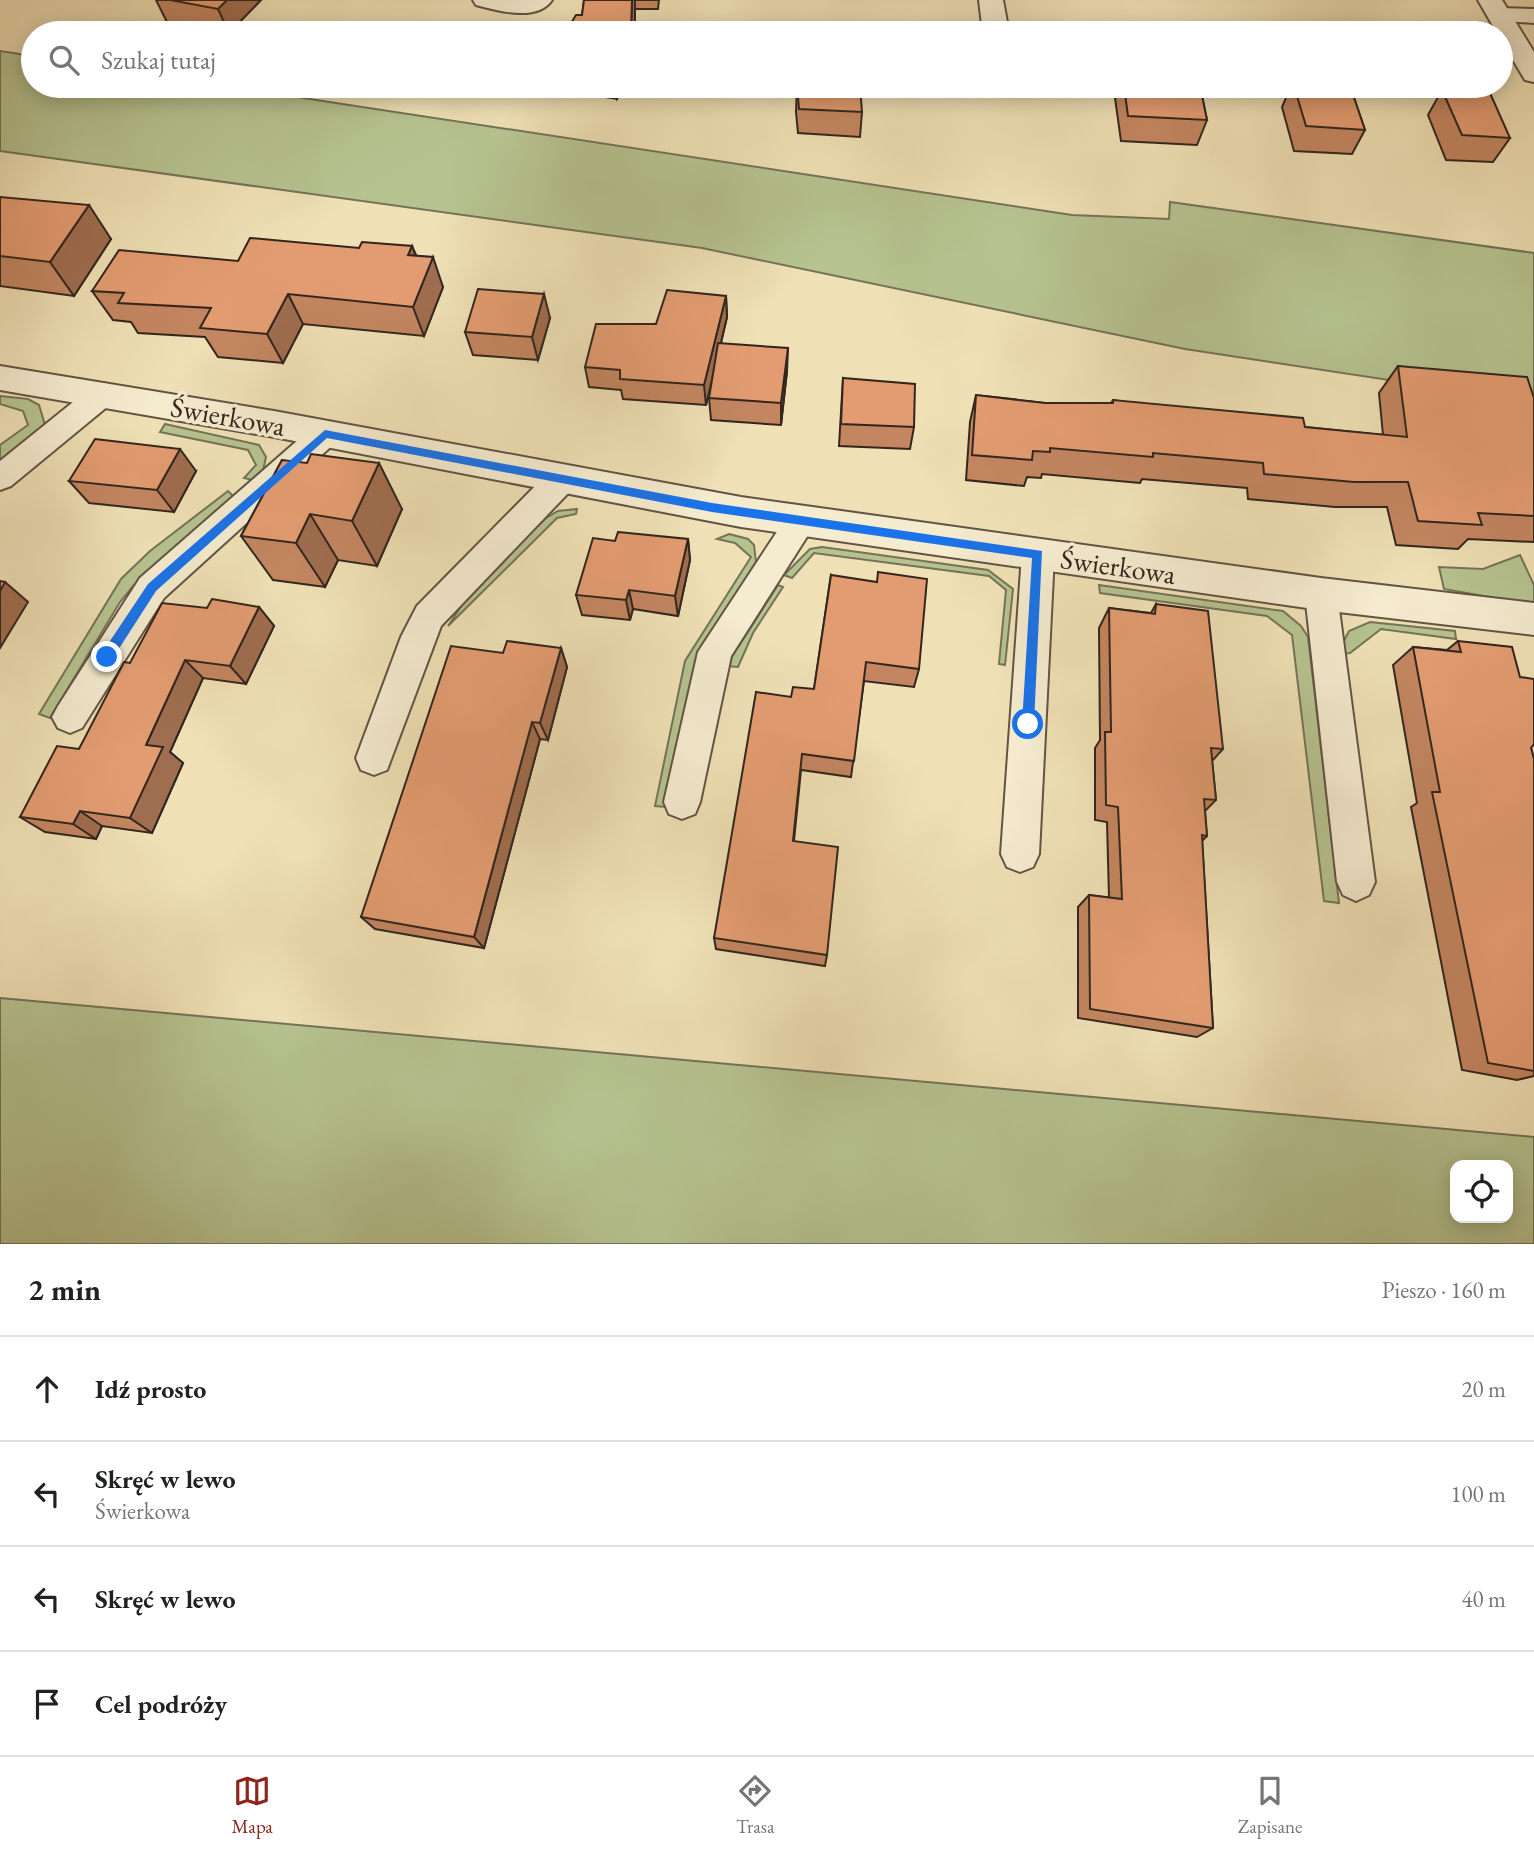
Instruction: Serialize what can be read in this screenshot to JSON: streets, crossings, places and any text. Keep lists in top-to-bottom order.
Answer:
{
  "streets": {
    "street": ["Świerkowa"]
  },
  "page": {
    "search": "Szukaj tutaj",
    "heading": ["2 min", "Pieszo · 160 m"],
    "list": [
      ["Idź prosto", "20 m"],
      ["Skręć w lewo", "Świerkowa", "100 m"],
      ["Skręć w lewo", "40 m"],
      "Cel podróży"
    ],
    "nav": ["Mapa", "Trasa", "Zapisane"]
  }
}
